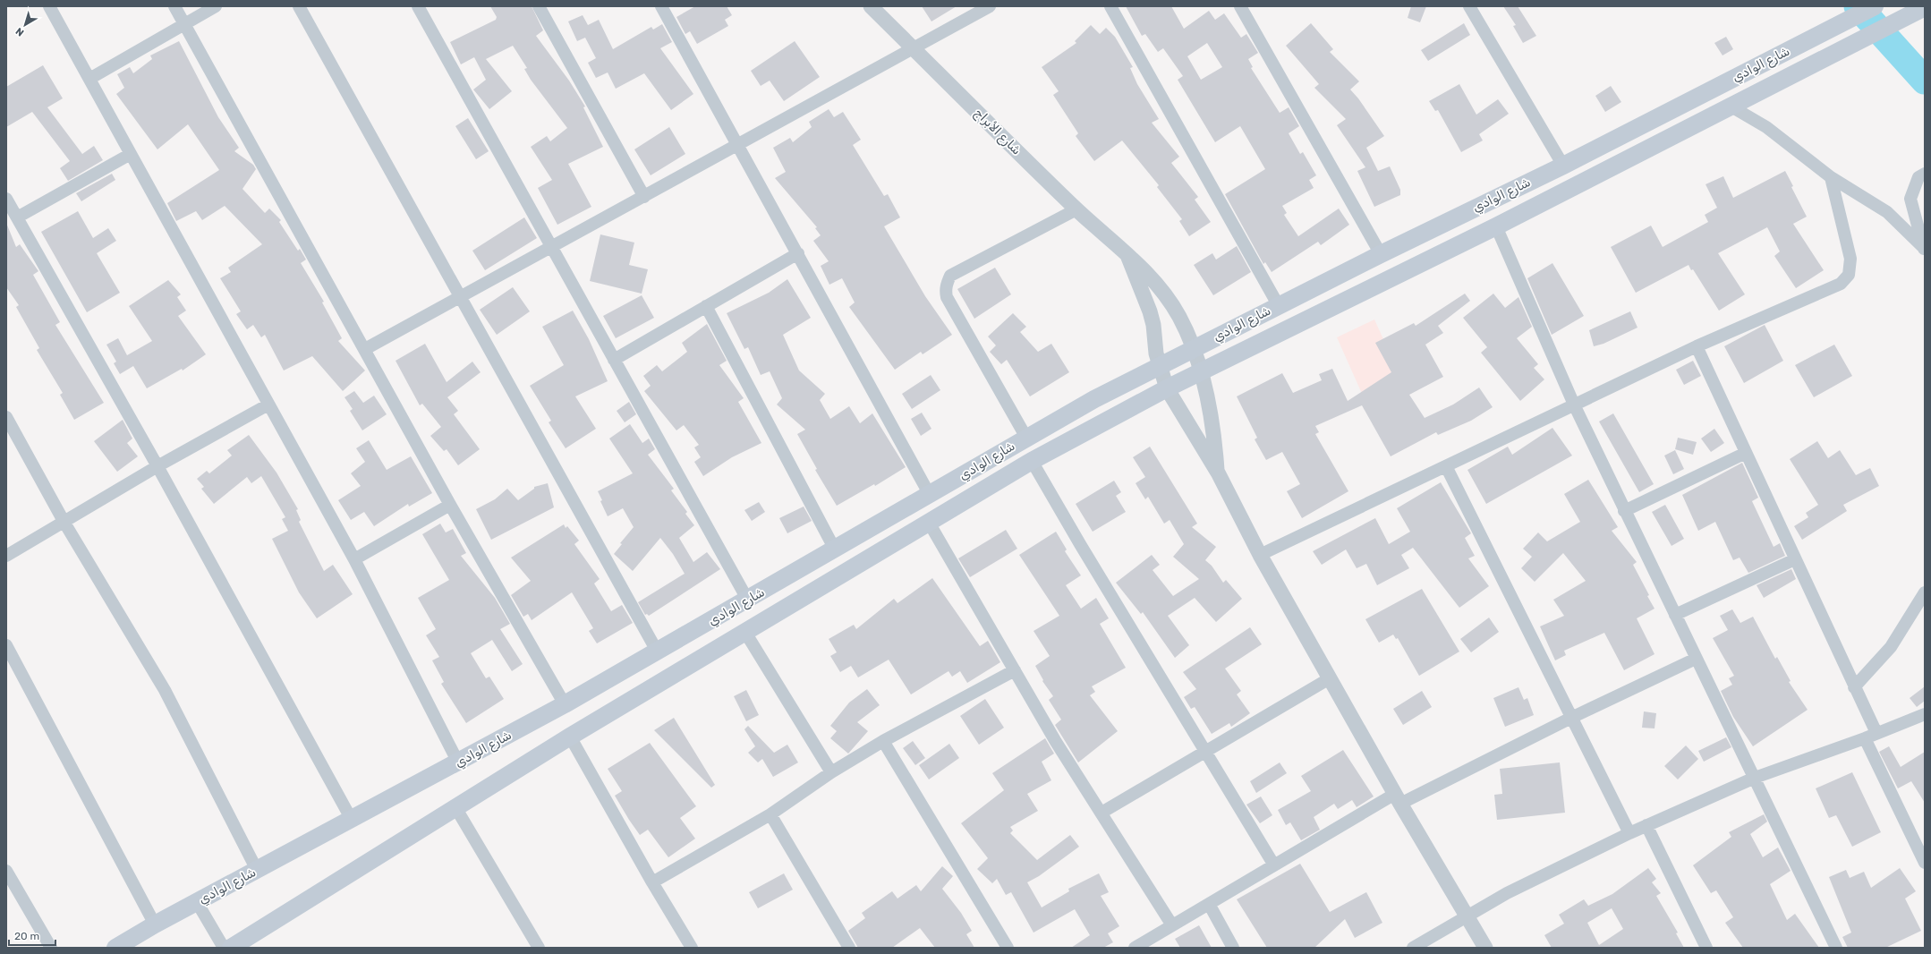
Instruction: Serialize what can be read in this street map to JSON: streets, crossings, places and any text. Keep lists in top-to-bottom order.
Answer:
{
  "streets": {
    "main road": ["شارع الوادي"],
    "street": ["شارع الأبراج"]
  },
  "crossings": [
    ["شارع الوادي", "شارع الأبراج"]
  ],
  "scale_bar": "20 m",
  "north": "bottom left"
}
